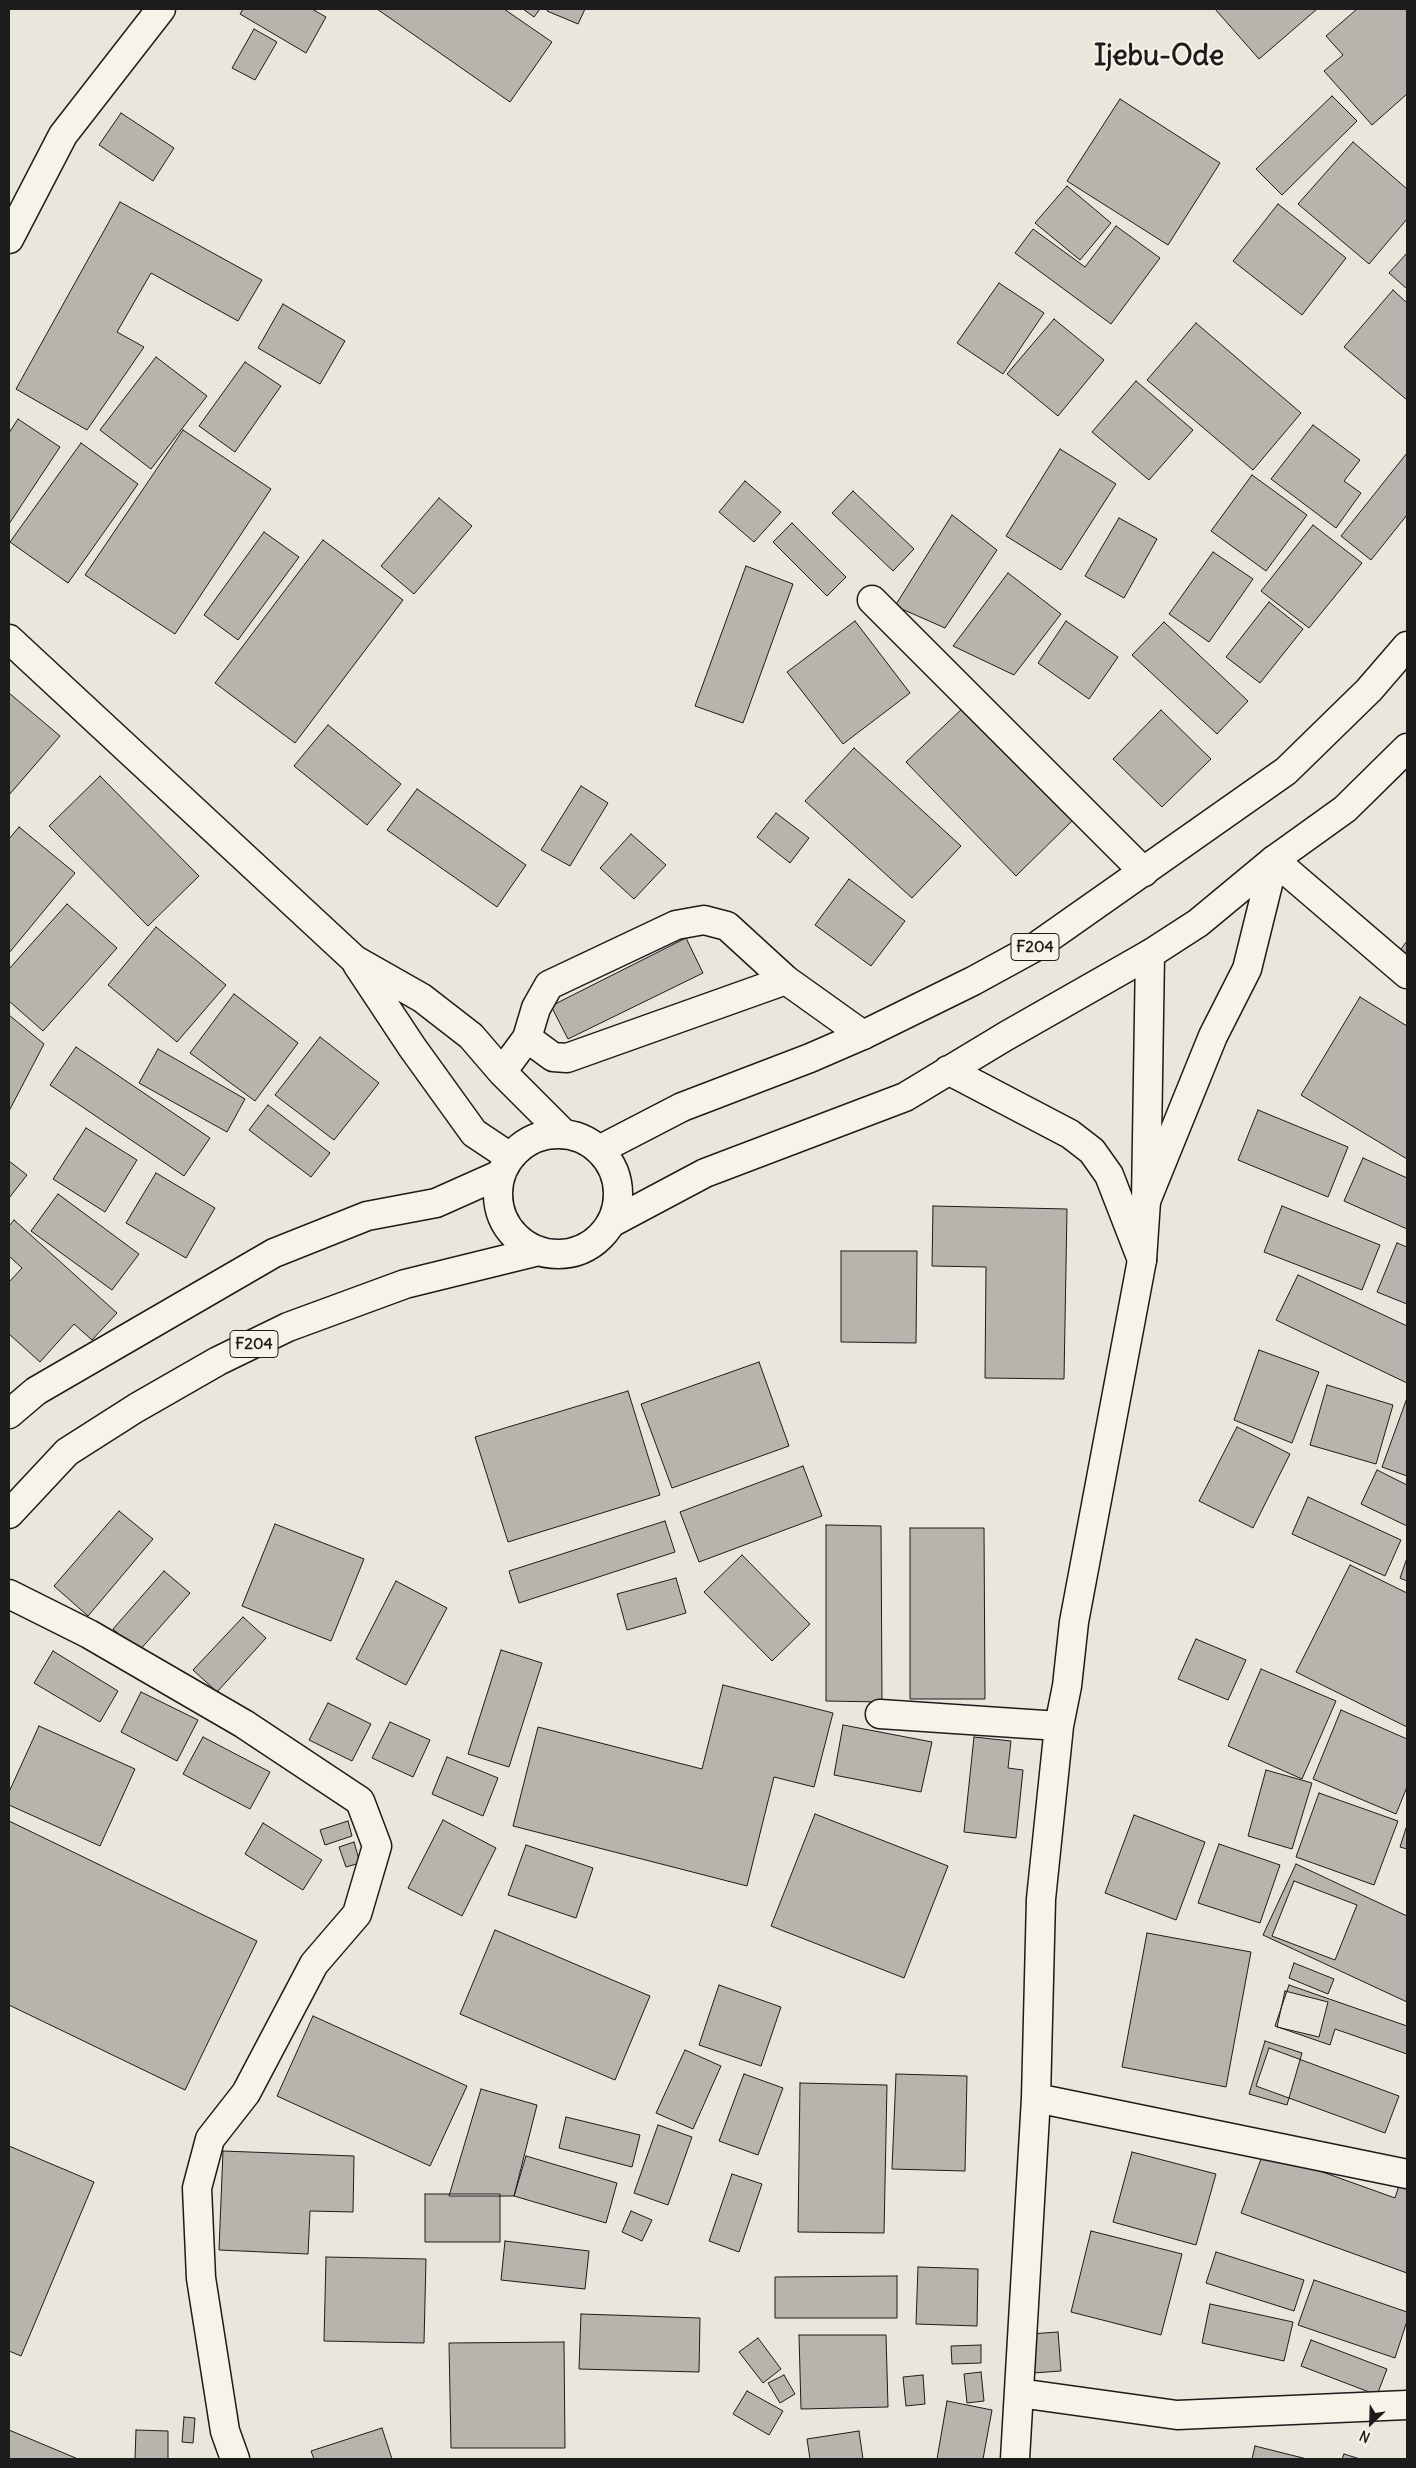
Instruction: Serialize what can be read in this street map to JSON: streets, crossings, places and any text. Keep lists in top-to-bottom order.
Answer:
{
  "streets": {
    "street": ["F204"]
  },
  "districts": ["Ijebu-Ode"],
  "north": "bottom left"
}
